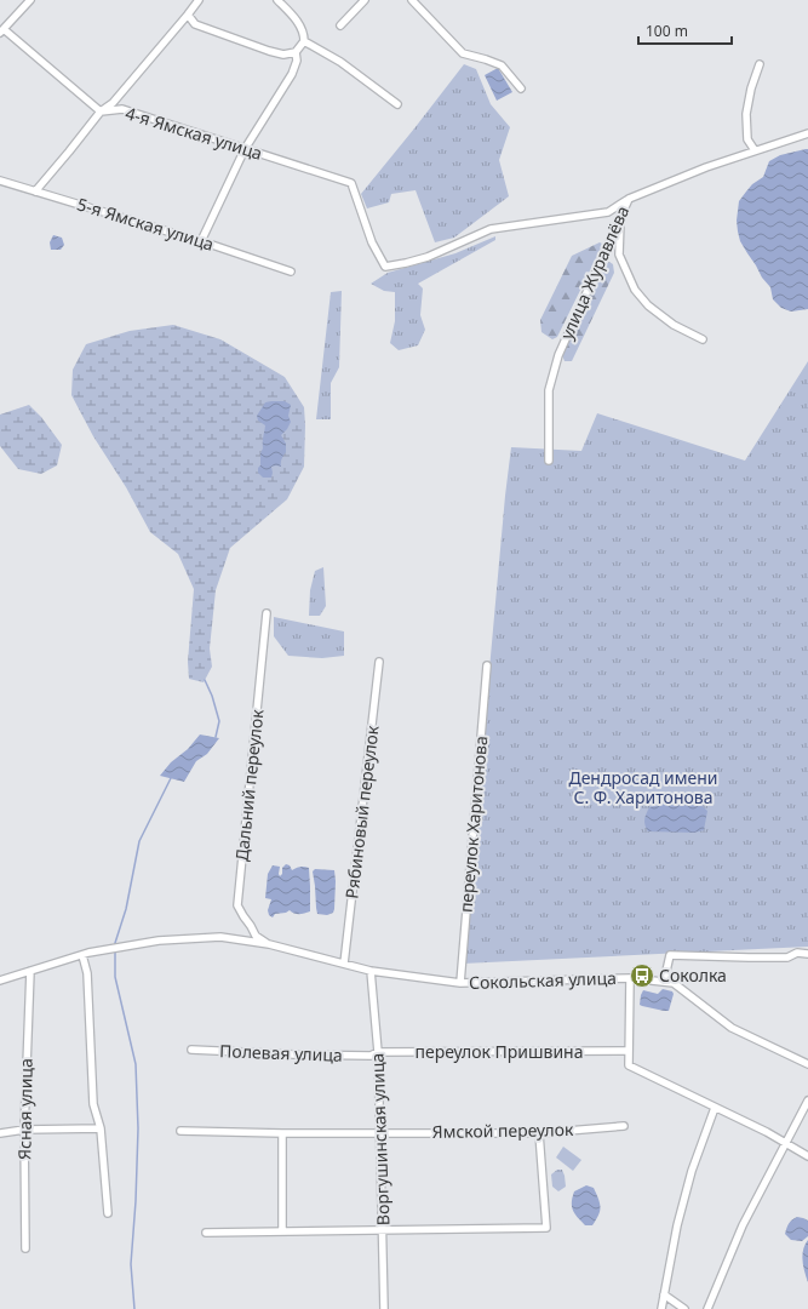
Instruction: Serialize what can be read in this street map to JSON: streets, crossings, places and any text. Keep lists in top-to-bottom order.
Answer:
{
  "streets": {
    "street": [
      "4-я Ямская улица",
      "5-я Ямская улица",
      "улица Журавлёва",
      "Дальний переулок",
      "Рябиновый переулок",
      "переулок Харитонова",
      "Сокольская улица",
      "переулок Пришвина",
      "Полевая улица",
      "Ясная улица",
      "Ямской переулок",
      "Воргушинская улица"
    ]
  },
  "crossings": [
    ["4-я Ямская улица", "улица Журавлёва"],
    ["Дальний переулок", "Сокольская улица"],
    ["Рябиновый переулок", "Сокольская улица"],
    ["переулок Харитонова", "Сокольская улица"],
    ["Сокольская улица", "Ясная улица"],
    ["Сокольская улица", "Воргушинская улица"],
    ["переулок Пришвина", "Полевая улица"],
    ["переулок Пришвина", "Воргушинская улица"],
    ["Ямской переулок", "Воргушинская улица"]
  ],
  "parks": ["Дендросад имени С. Ф. Харитонова"],
  "places": {
    "bus stop": ["Соколка"]
  },
  "scale_bar": "100 m"
}
